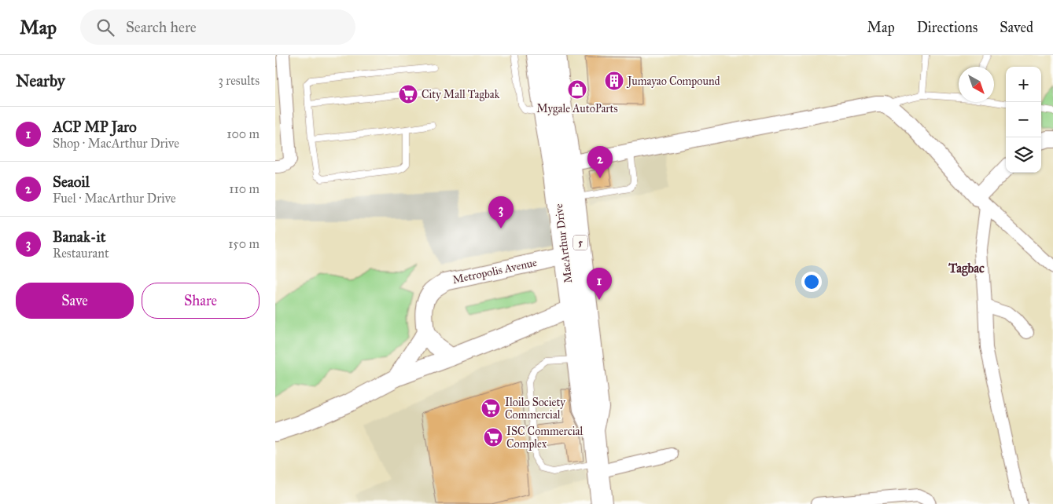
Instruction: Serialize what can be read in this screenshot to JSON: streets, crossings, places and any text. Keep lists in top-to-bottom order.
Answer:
{
  "streets": {
    "main road": ["5", "MacArthur Drive", "Metropolis Avenue"]
  },
  "crossings": [
    ["MacArthur Drive", "Metropolis Avenue"]
  ],
  "districts": ["Tagbac"],
  "places": {
    "building": ["Jumayao Compound"],
    "shop": ["Mygale AutoParts"],
    "supermarket": ["City Mall Tagbak", "Iloilo Society Commercial", "ISC Commercial Complex"]
  },
  "north": "bottom right",
  "page": {
    "header": "Map",
    "search": "Search here",
    "nav": ["Map", "Directions", "Saved"],
    "heading": ["Nearby", "3 results"],
    "map_buttons": ["+", "−"],
    "list": [
      {
        "mark": "1",
        "name": "ACP MP Jaro",
        "note": "Shop · MacArthur Drive",
        "value": "100 m"
      },
      {
        "mark": "2",
        "name": "Seaoil",
        "note": "Fuel · MacArthur Drive",
        "value": "110 m"
      },
      {
        "mark": "3",
        "name": "Banak-it",
        "note": "Restaurant",
        "value": "150 m"
      }
    ],
    "pins": ["2", "3", "1"],
    "buttons": ["Save", "Share"]
  }
}
